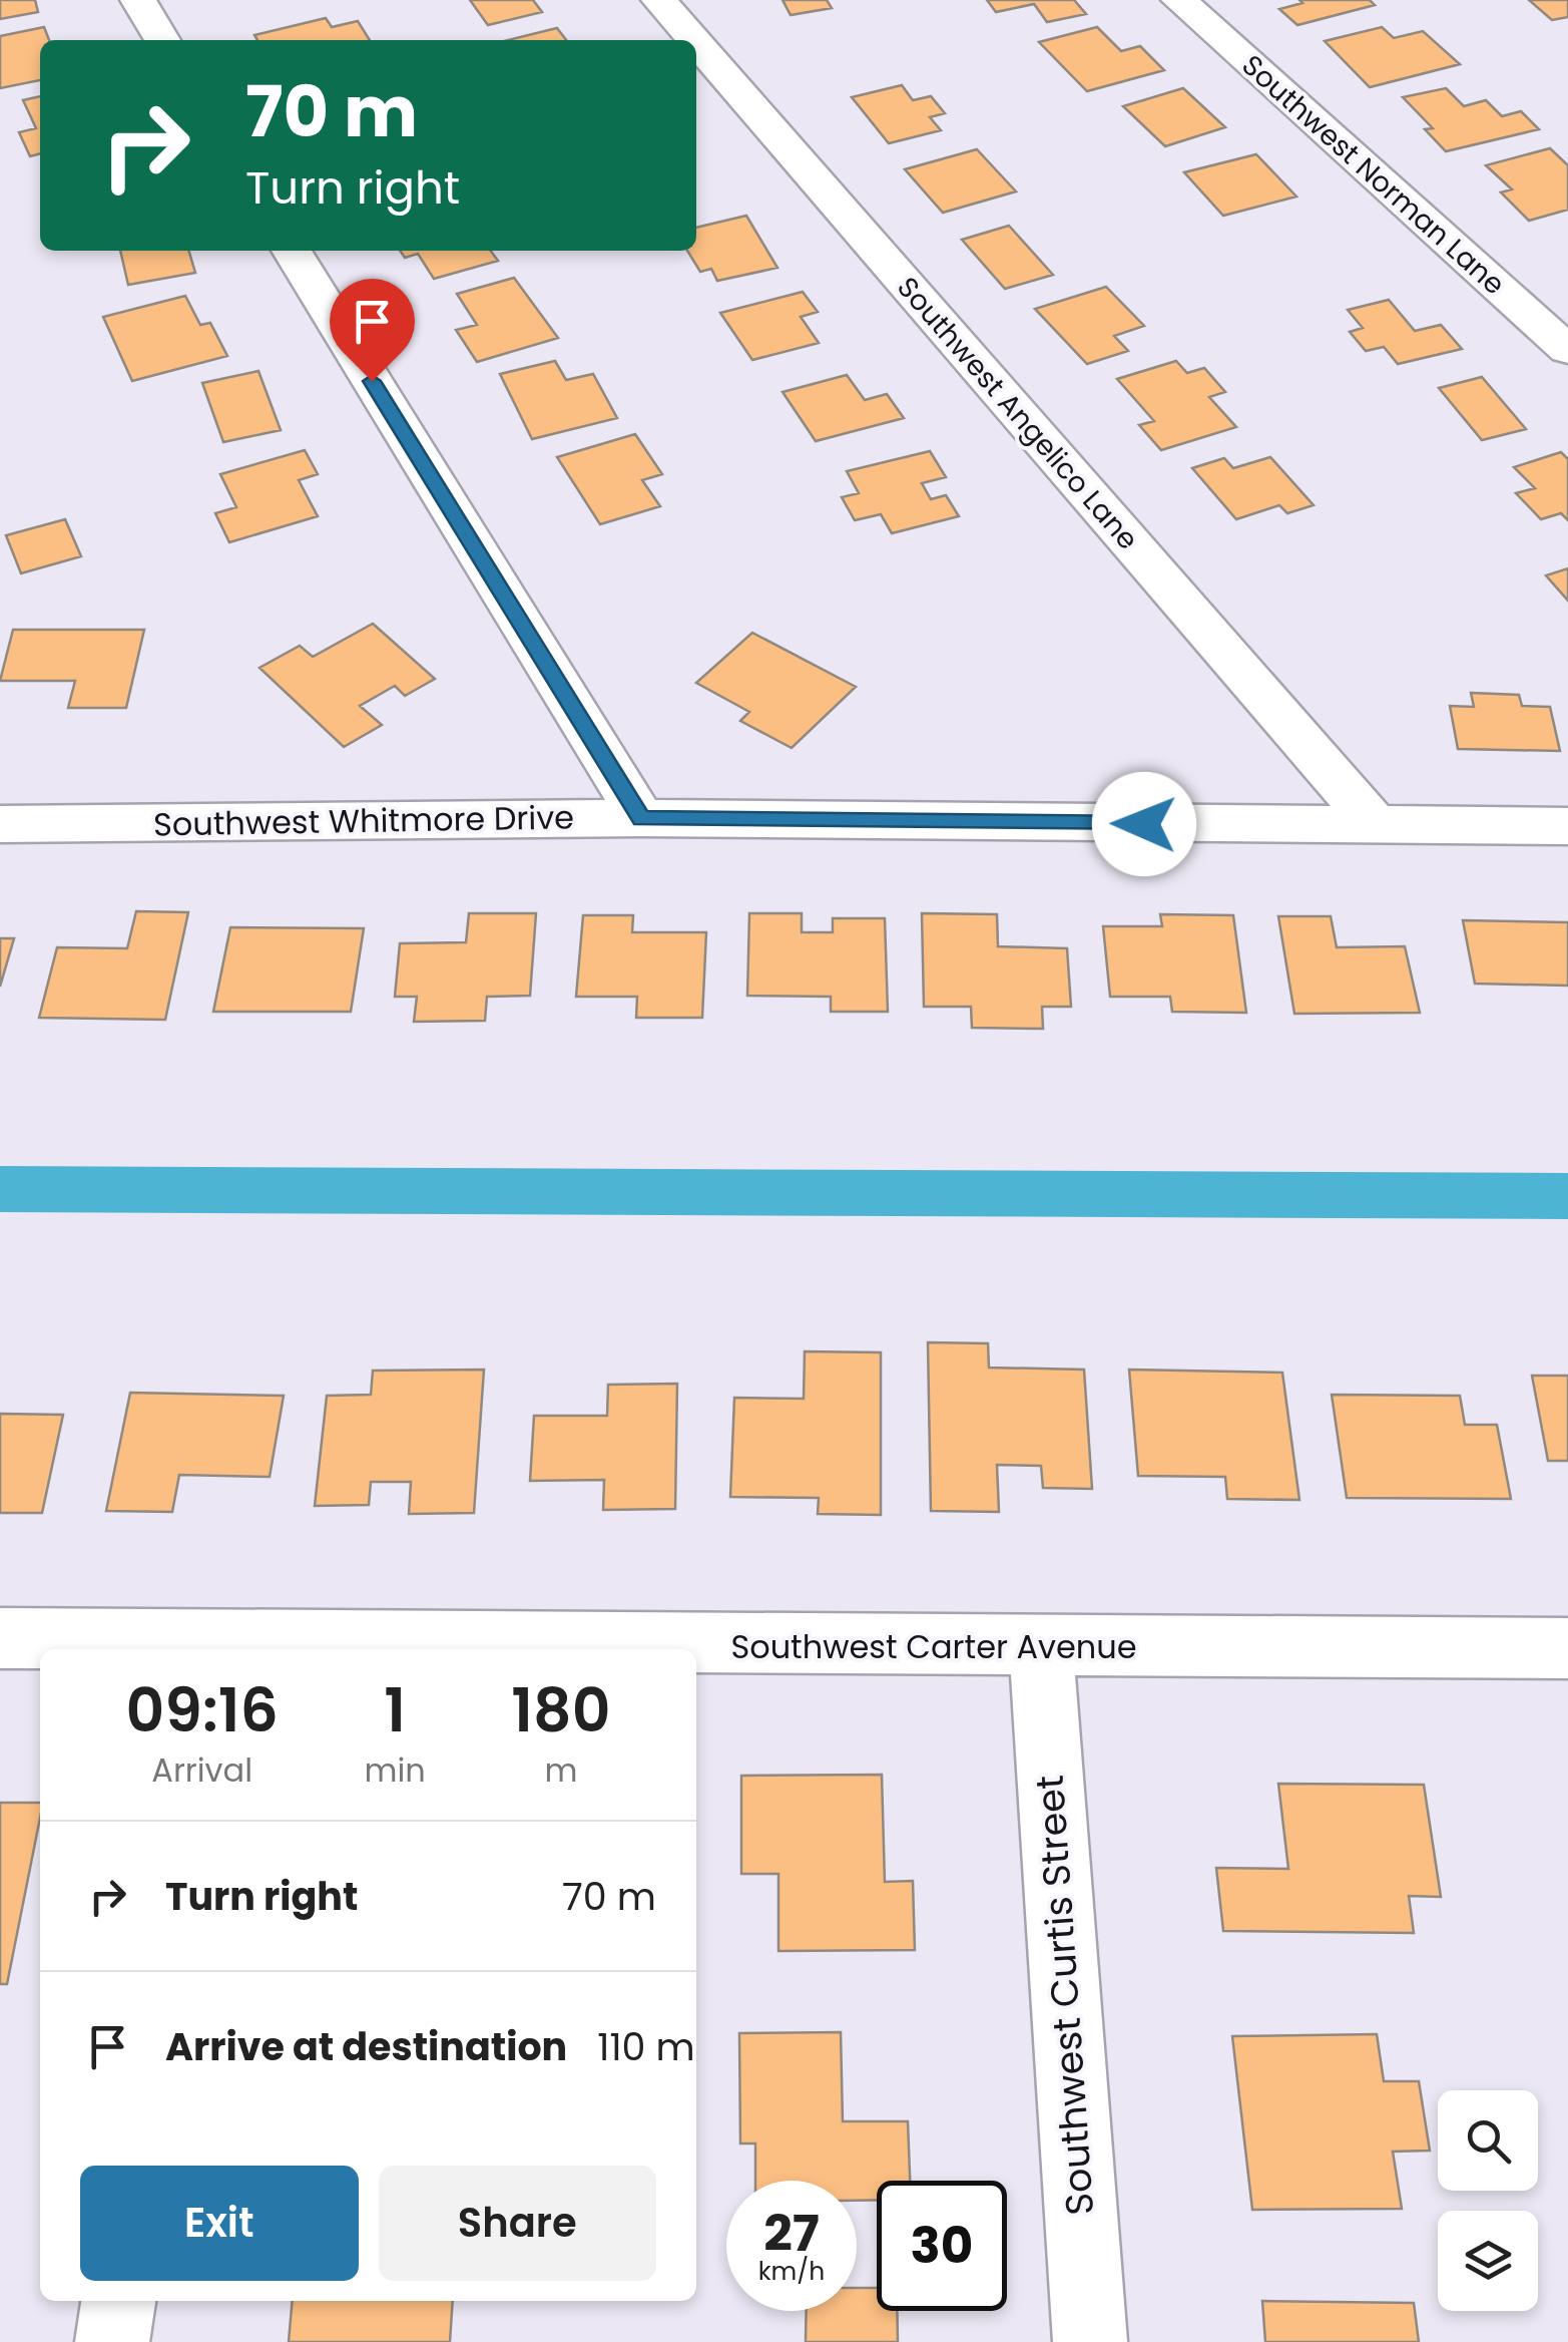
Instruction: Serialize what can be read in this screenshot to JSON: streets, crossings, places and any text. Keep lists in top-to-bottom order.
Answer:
{
  "streets": {
    "street": [
      "Southwest Norman Lane",
      "Southwest Angelico Lane",
      "Southwest Whitmore Drive",
      "Southwest Carter Avenue",
      "Southwest Curtis Street"
    ]
  },
  "crossings": [
    ["Southwest Angelico Lane", "Southwest Whitmore Drive"],
    ["Southwest Carter Avenue", "Southwest Curtis Street"]
  ],
  "page": {
    "turn": ["70 m", "Turn right"],
    "eta": [
      "09:16",
      "Arrival",
      "1",
      "min",
      "180",
      "m"
    ],
    "list": [
      {
        "name": "Turn right",
        "value": "70 m"
      },
      {
        "name": "Arrive at destination",
        "value": "110 m"
      }
    ],
    "buttons": ["Exit", "Share"],
    "speed": "27 km/h",
    "limit": "30"
  }
}
